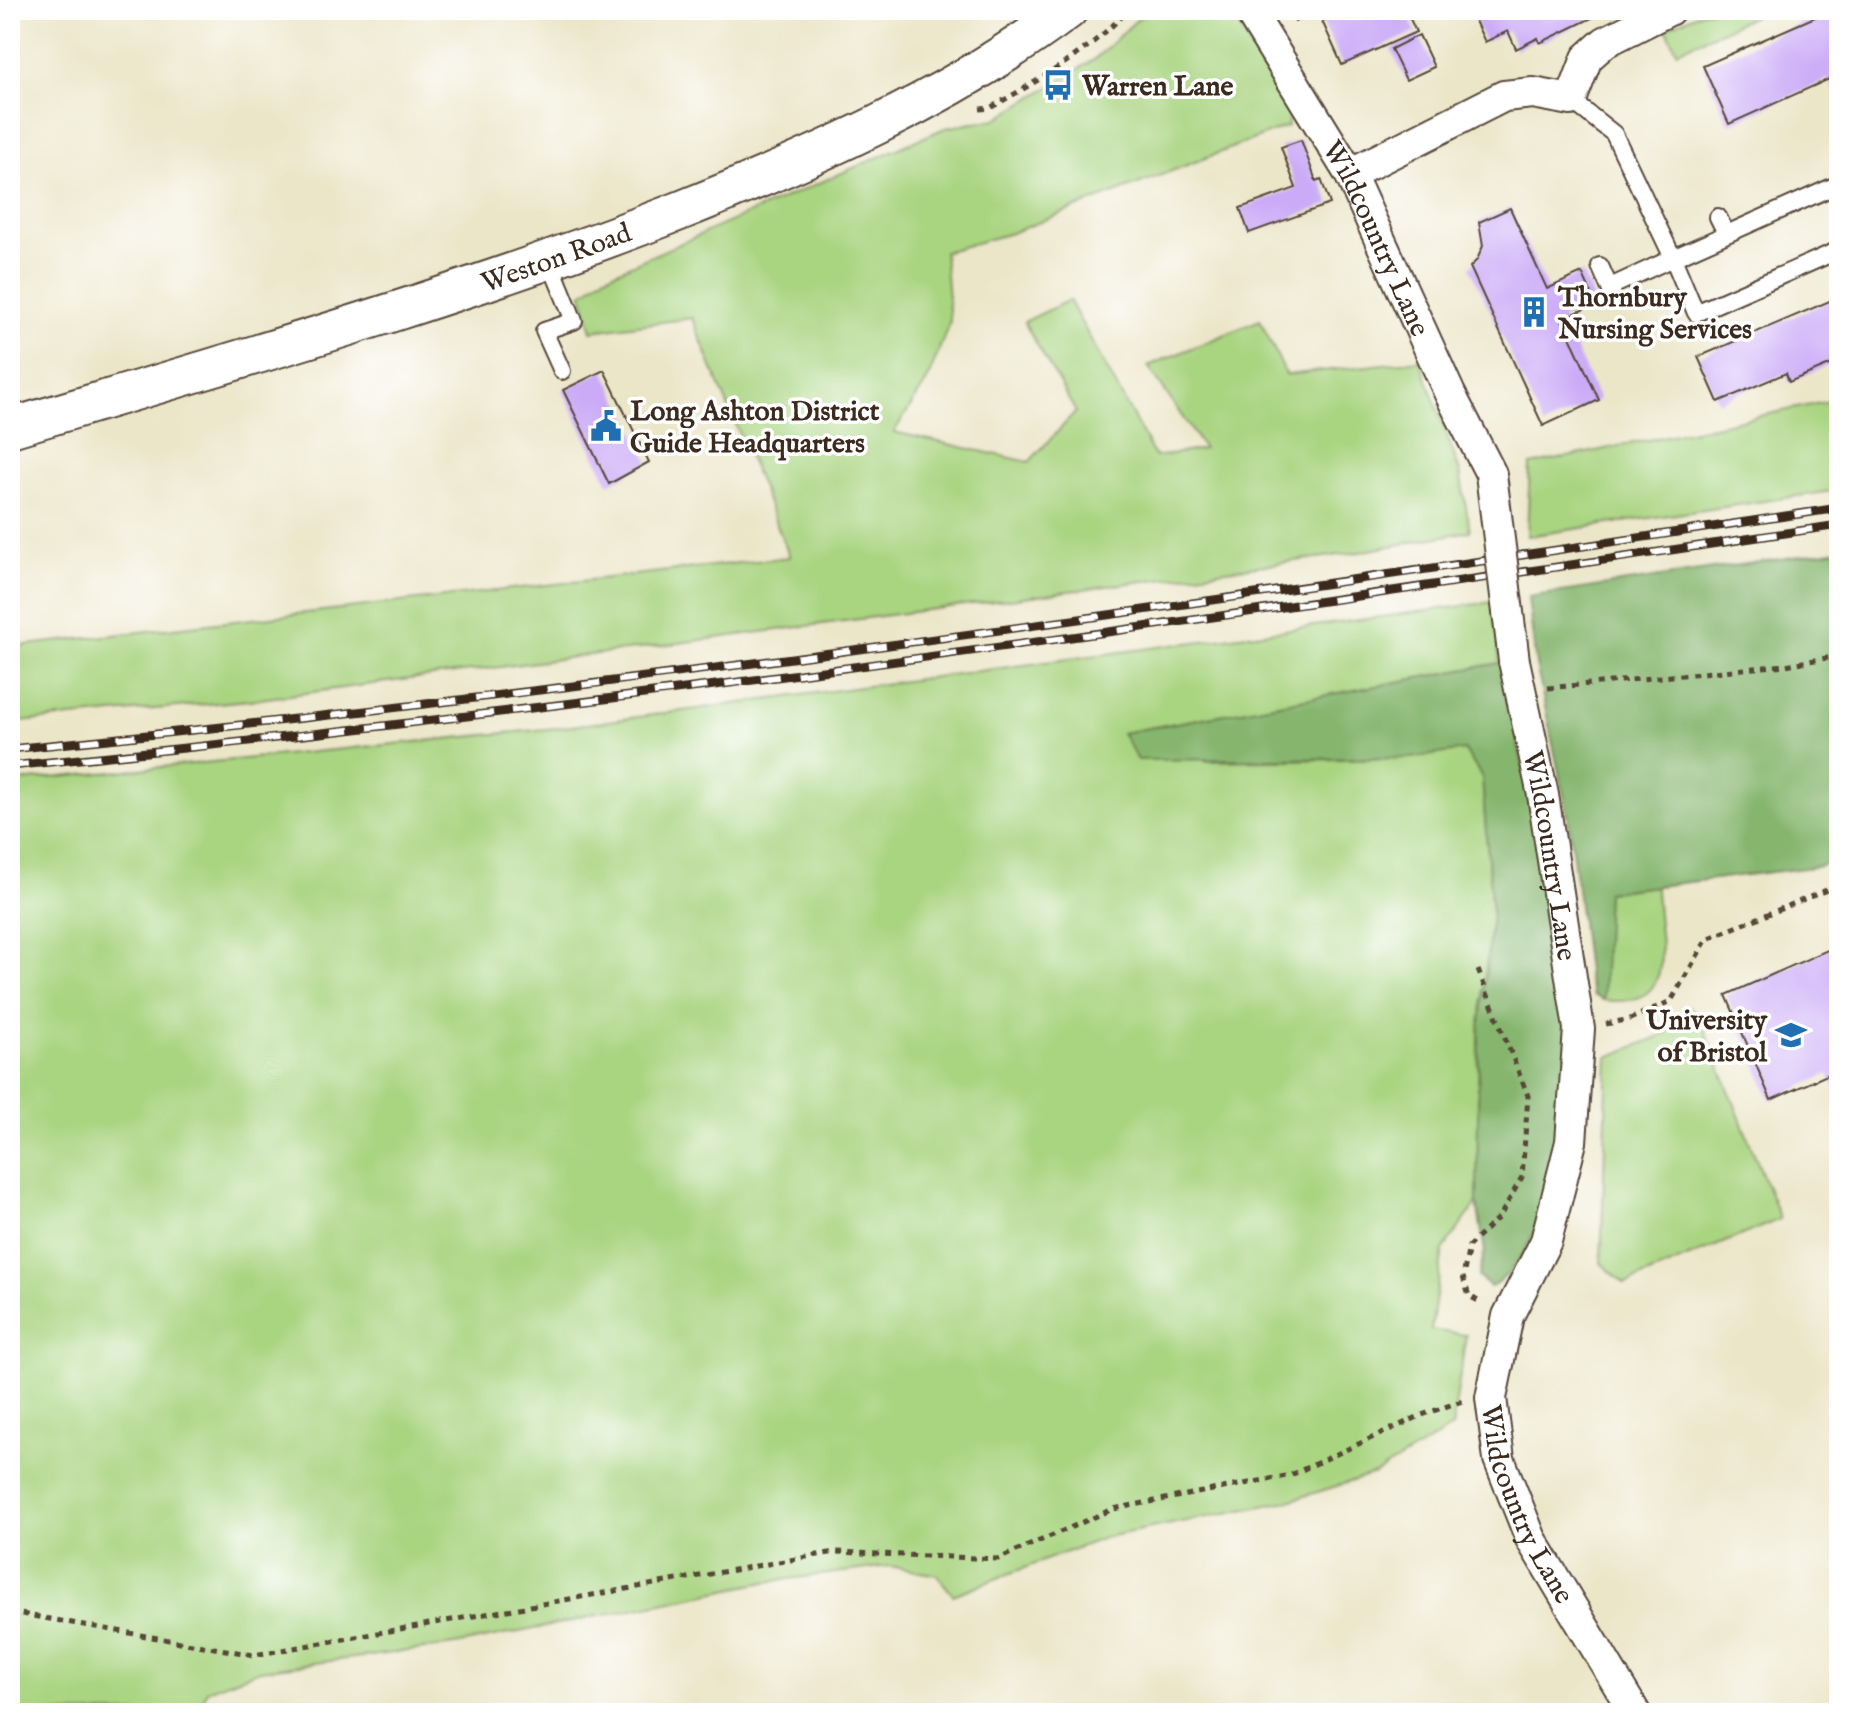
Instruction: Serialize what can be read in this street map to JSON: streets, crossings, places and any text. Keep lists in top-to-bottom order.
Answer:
{
  "streets": {
    "street": ["Wildcountry Lane", "Weston Road"]
  },
  "places": {
    "bus stop": ["Warren Lane"],
    "building": ["Thornbury Nursing Services"],
    "public building": ["Long Ashton District Guide Headquarters"],
    "school or university": ["University of Bristol"]
  }
}
